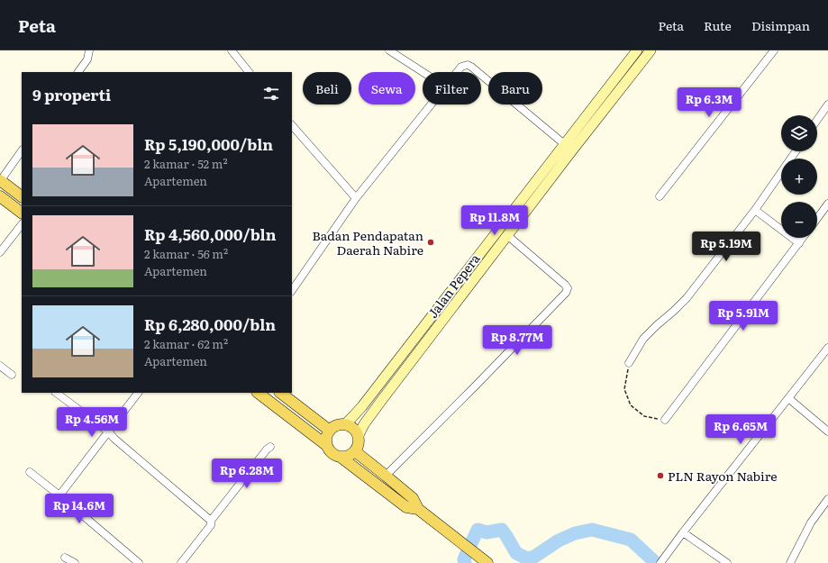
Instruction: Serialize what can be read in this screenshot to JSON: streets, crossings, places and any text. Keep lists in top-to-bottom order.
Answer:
{
  "streets": {
    "main road": ["Jalan Pepera"]
  },
  "places": ["Badan Pendapatan Daerah Nabire", "PLN Rayon Nabire"],
  "page": {
    "header": "Peta",
    "nav": ["Peta", "Rute", "Disimpan"],
    "chip": [
      "Beli",
      "Sewa",
      "Filter",
      "Baru"
    ],
    "heading": "9 properti",
    "price": [
      "Rp 6.3M",
      "Rp 11.8M",
      "Rp 5.19M",
      "Rp 5.91M",
      "Rp 8.77M",
      "Rp 4.56M",
      "Rp 6.65M",
      "Rp 6.28M",
      "Rp 14.6M"
    ],
    "map_buttons": ["+", "−"],
    "list": [
      {
        "name": "Rp 5,190,000/bln",
        "note": "2 kamar · 52 m² · Apartemen"
      },
      {
        "name": "Rp 4,560,000/bln",
        "note": "2 kamar · 56 m² · Apartemen"
      },
      {
        "name": "Rp 6,280,000/bln",
        "note": "2 kamar · 62 m² · Apartemen"
      }
    ]
  }
}
